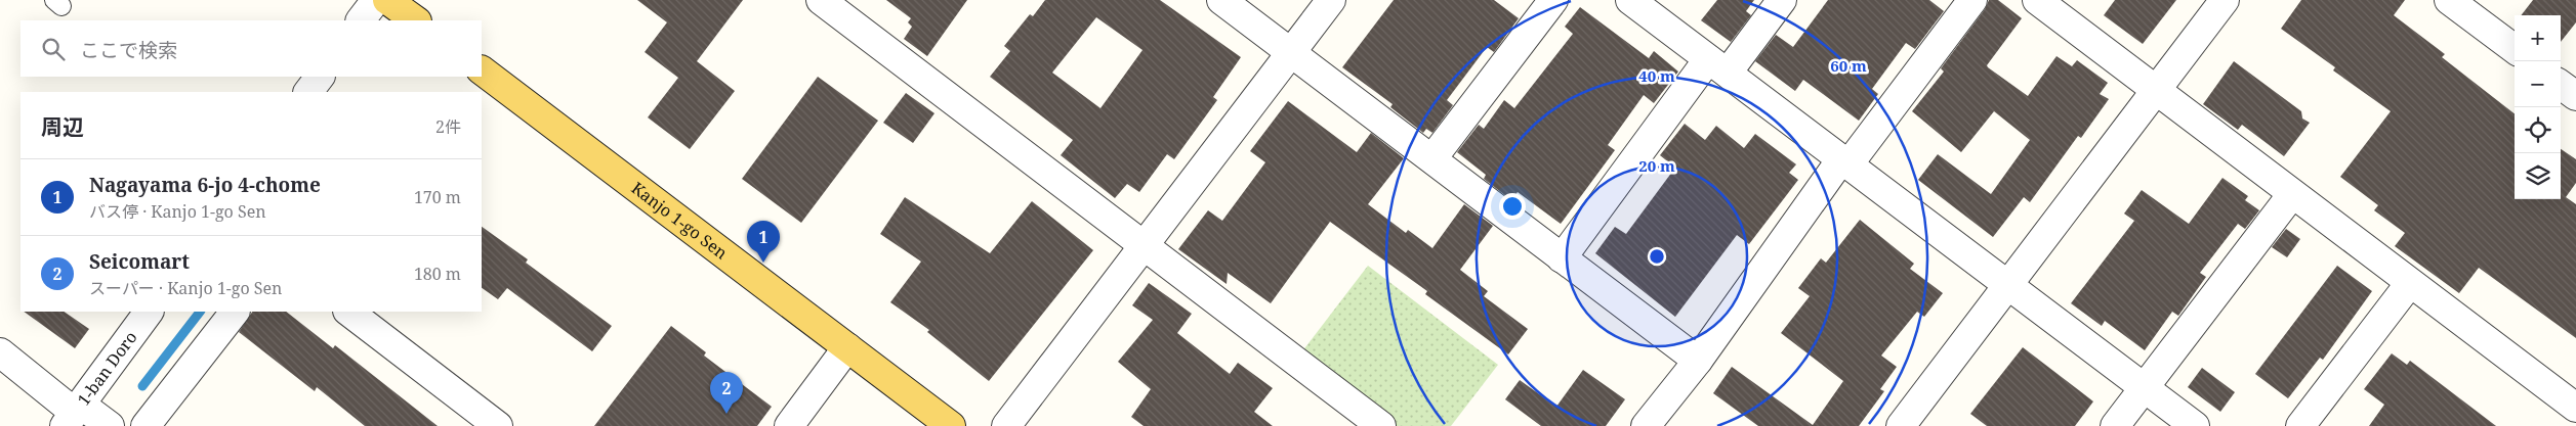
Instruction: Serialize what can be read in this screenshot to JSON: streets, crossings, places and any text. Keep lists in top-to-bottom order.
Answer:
{
  "streets": {
    "main road": ["Kanjo 1-go Sen"],
    "street": ["1-ban Doro"]
  },
  "page": {
    "map_buttons": ["+", "−"],
    "search": "ここで検索",
    "heading": ["周辺", "2件"],
    "list": [
      {
        "mark": "1",
        "name": "Nagayama 6-jo 4-chome",
        "note": "バス停 · Kanjo 1-go Sen",
        "value": "170 m"
      },
      {
        "mark": "2",
        "name": "Seicomart",
        "note": "スーパー · Kanjo 1-go Sen",
        "value": "180 m"
      }
    ],
    "pins": ["1", "2"]
  },
  "rings": ["60 m", "40 m", "20 m"]
}
